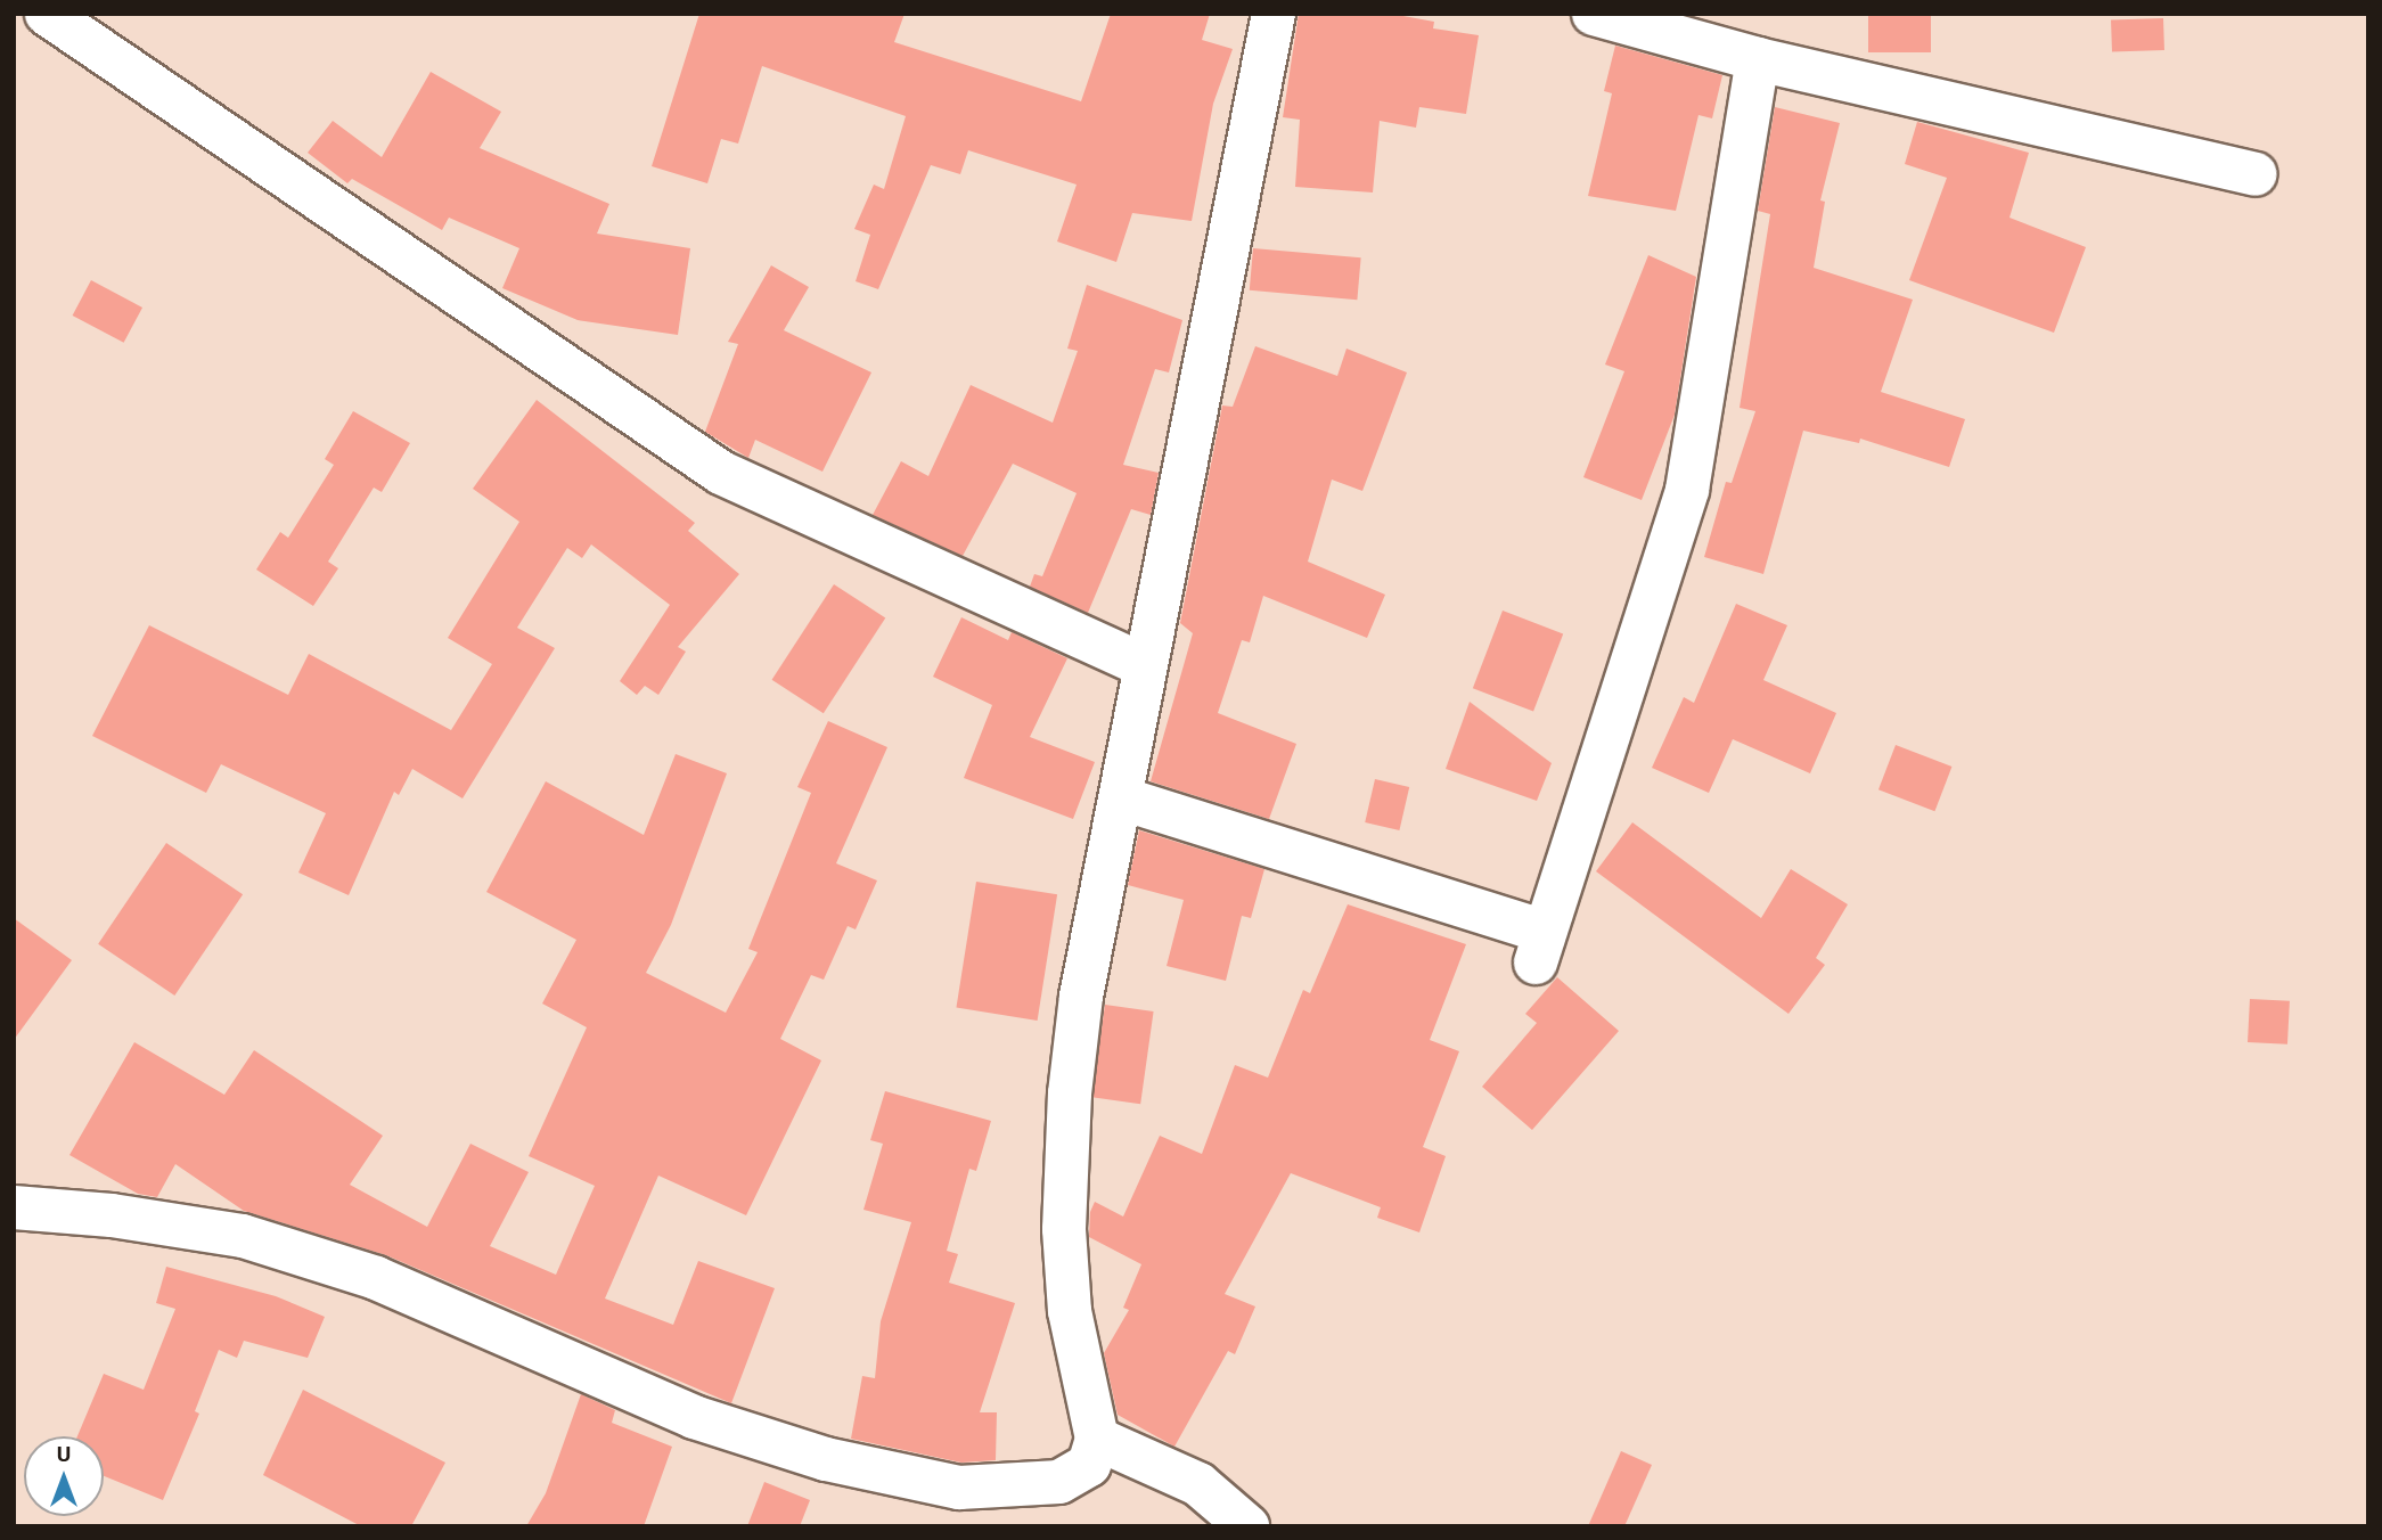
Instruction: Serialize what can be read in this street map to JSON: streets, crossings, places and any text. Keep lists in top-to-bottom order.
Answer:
{
  "north": "top"
}
